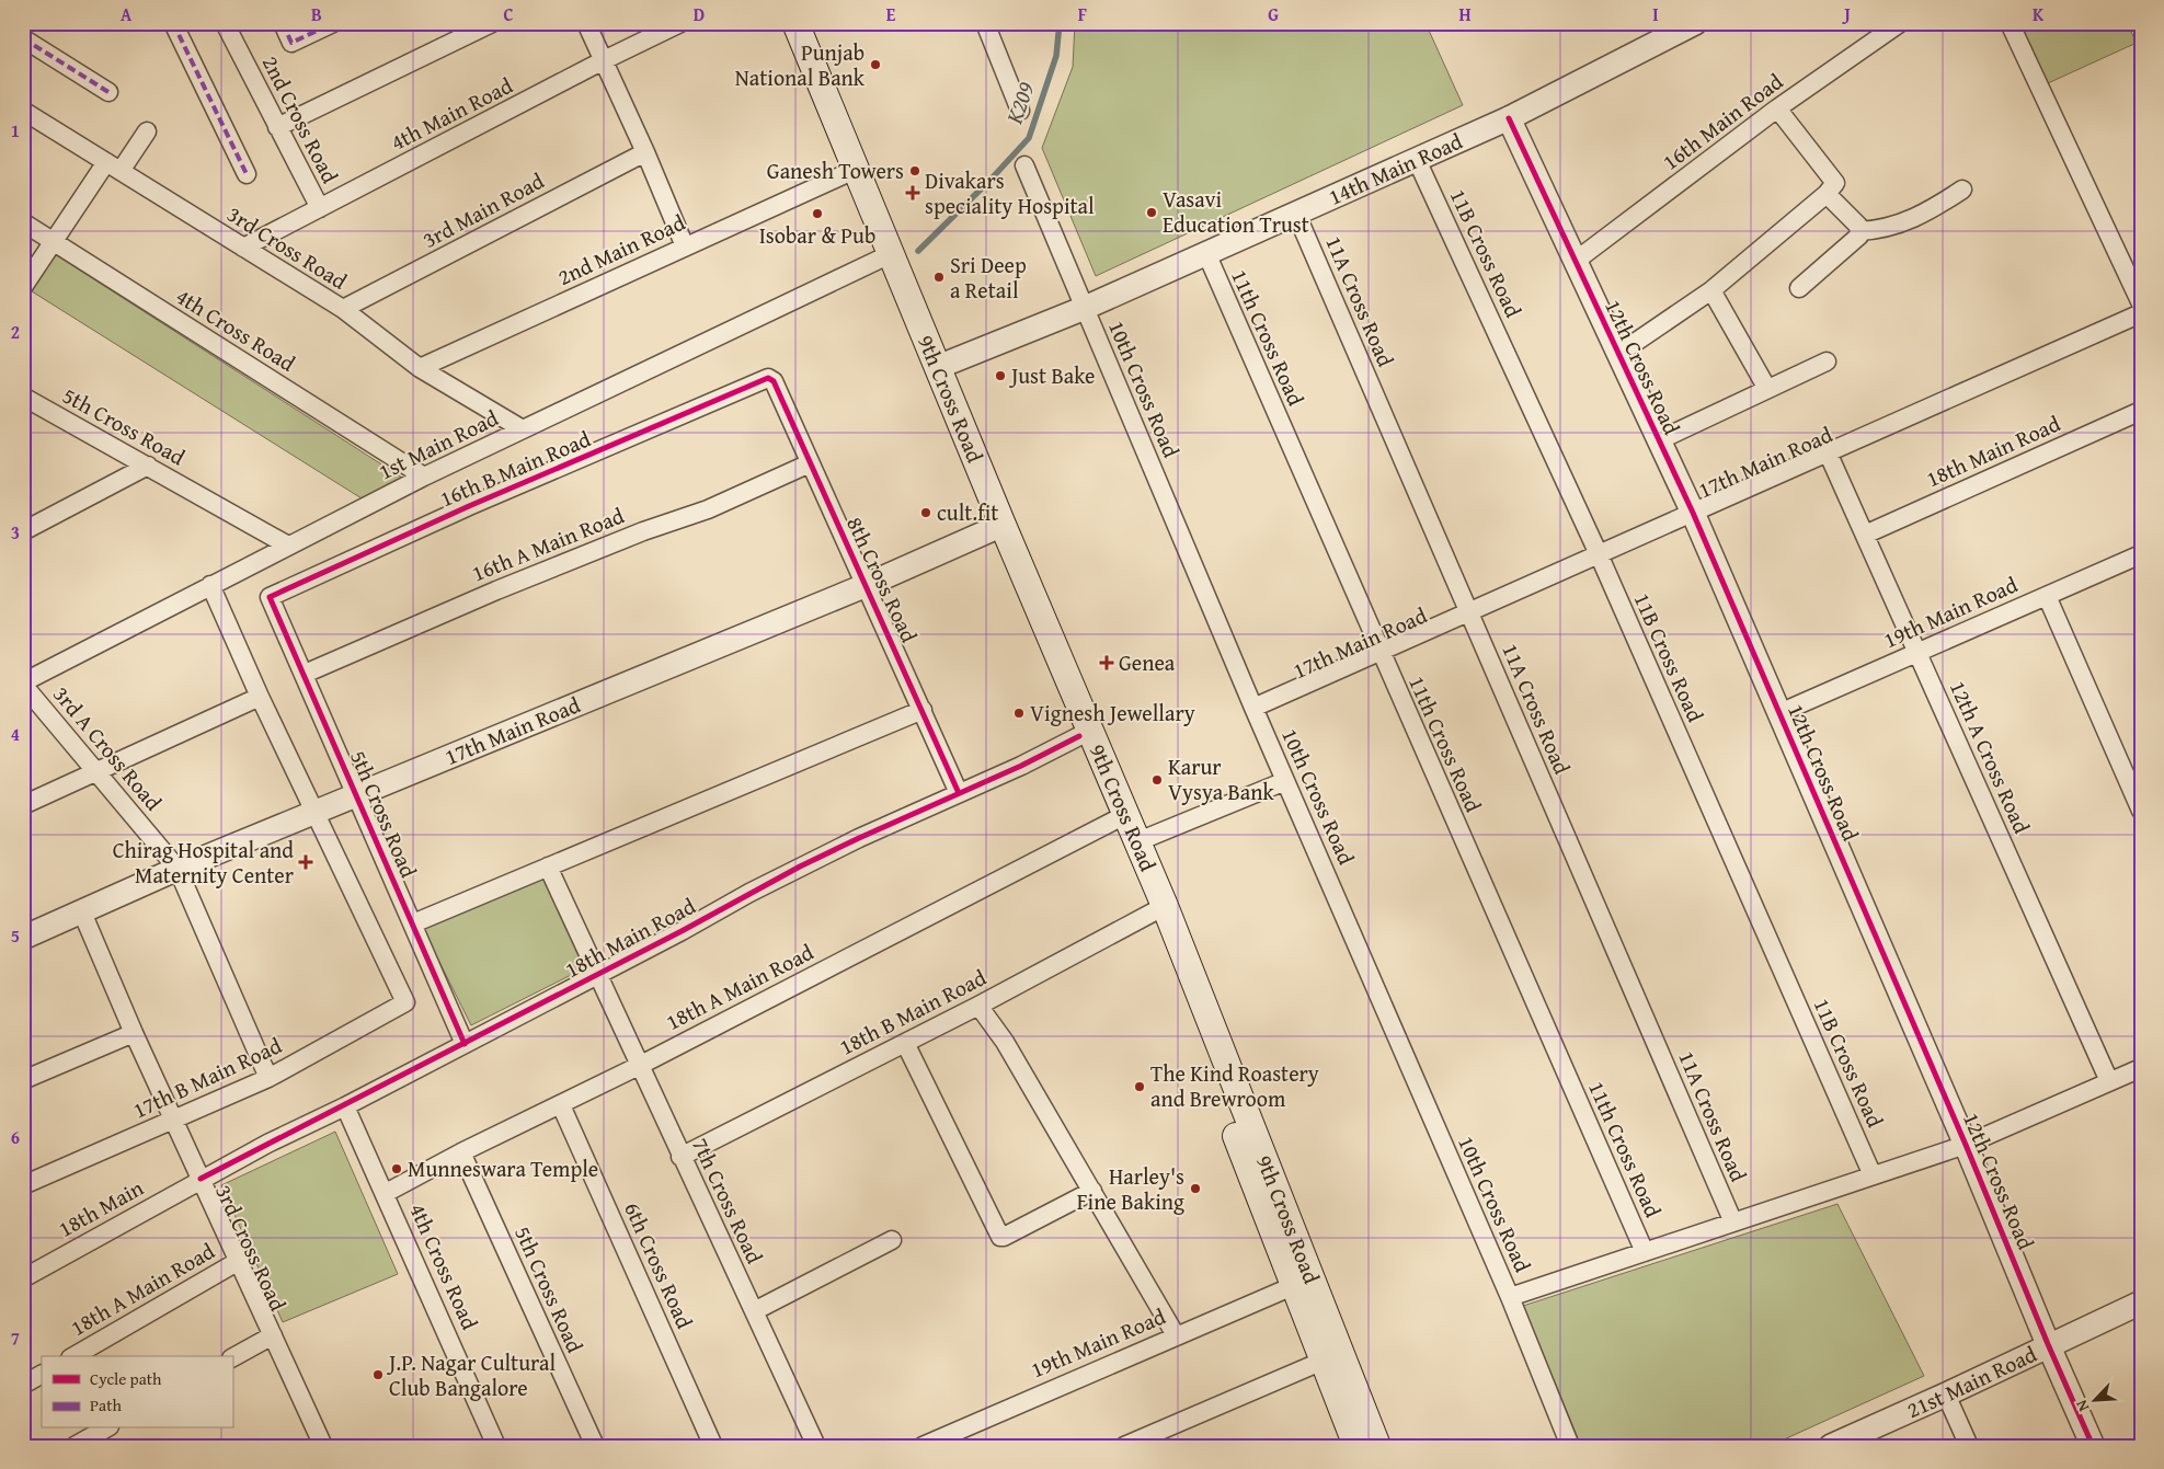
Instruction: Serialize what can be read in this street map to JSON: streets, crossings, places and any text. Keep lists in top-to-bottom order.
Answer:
{
  "streets": {
    "main road": ["9th Cross Road"],
    "street": [
      "4th Main Road",
      "2nd Cross Road",
      "16th Main Road",
      "14th Main Road",
      "3rd Main Road",
      "3rd Cross Road",
      "2nd Main Road",
      "11B Cross Road",
      "11A Cross Road",
      "4th Cross Road",
      "11th Cross Road",
      "12th Cross Road",
      "10th Cross Road",
      "5th Cross Road",
      "1st Main Road",
      "18th Main Road",
      "17th Main Road",
      "16th B Main Road",
      "16th A Main Road",
      "8th Cross Road",
      "19th Main Road",
      "3rd A Cross Road",
      "12th A Cross Road",
      "18th A Main Road",
      "18th B Main Road",
      "17th B Main Road",
      "7th Cross Road",
      "18th Main",
      "6th Cross Road",
      "21st Main Road"
    ]
  },
  "crossings": [
    ["4th Main Road", "2nd Cross Road"],
    ["4th Main Road", "3rd Cross Road"],
    ["16th Main Road", "12th Cross Road"],
    ["14th Main Road", "11B Cross Road"],
    ["14th Main Road", "11A Cross Road"],
    ["14th Main Road", "11th Cross Road"],
    ["14th Main Road", "12th Cross Road"],
    ["14th Main Road", "10th Cross Road"],
    ["14th Main Road", "9th Cross Road"],
    ["3rd Main Road", "3rd Cross Road"],
    ["3rd Cross Road", "2nd Main Road"],
    ["3rd Cross Road", "1st Main Road"],
    ["3rd Cross Road", "18th Main Road"],
    ["3rd Cross Road", "17th Main Road"],
    ["3rd Cross Road", "18th A Main Road"],
    ["3rd Cross Road", "17th B Main Road"],
    ["3rd Cross Road", "18th Main"],
    ["2nd Main Road", "9th Cross Road"],
    ["11B Cross Road", "17th Main Road"],
    ["11A Cross Road", "17th Main Road"],
    ["4th Cross Road", "1st Main Road"],
    ["4th Cross Road", "18th Main Road"],
    ["4th Cross Road", "18th A Main Road"],
    ["11th Cross Road", "17th Main Road"],
    ["12th Cross Road", "17th Main Road"],
    ["12th Cross Road", "19th Main Road"],
    ["12th Cross Road", "21st Main Road"],
    ["10th Cross Road", "17th Main Road"],
    ["9th Cross Road", "1st Main Road"],
    ["9th Cross Road", "18th Main Road"],
    ["9th Cross Road", "17th Main Road"],
    ["9th Cross Road", "19th Main Road"],
    ["9th Cross Road", "18th A Main Road"],
    ["9th Cross Road", "18th B Main Road"],
    ["5th Cross Road", "1st Main Road"],
    ["5th Cross Road", "18th Main Road"],
    ["5th Cross Road", "17th Main Road"],
    ["5th Cross Road", "16th B Main Road"],
    ["5th Cross Road", "16th A Main Road"],
    ["5th Cross Road", "18th A Main Road"],
    ["1st Main Road", "3rd A Cross Road"],
    ["18th Main Road", "8th Cross Road"],
    ["18th Main Road", "12th A Cross Road"],
    ["18th Main Road", "7th Cross Road"],
    ["18th Main Road", "18th Main"],
    ["17th Main Road", "8th Cross Road"],
    ["17th Main Road", "3rd A Cross Road"],
    ["17th Main Road", "12th A Cross Road"],
    ["17th Main Road", "17th B Main Road"],
    ["16th B Main Road", "8th Cross Road"],
    ["16th A Main Road", "8th Cross Road"],
    ["19th Main Road", "12th A Cross Road"],
    ["3rd A Cross Road", "17th B Main Road"],
    ["18th A Main Road", "7th Cross Road"],
    ["18th A Main Road", "6th Cross Road"],
    ["18th B Main Road", "7th Cross Road"]
  ],
  "water": ["K209"],
  "places": {
    "other": [
      "Punjab National Bank",
      "Ganesh Towers",
      "Vasavi Education Trust",
      "Isobar & Pub",
      "Sri Deep a Retail",
      "Just Bake",
      "cult.fit",
      "Vignesh Jewellary",
      "Karur Vysya Bank",
      "The Kind Roastery and Brewroom",
      "Munneswara Temple",
      "Harley's Fine Baking",
      "J.P. Nagar Cultural Club Bangalore"
    ],
    "health": ["Divakars speciality Hospital", "Genea", "Chirag Hospital and Maternity Center"]
  },
  "legend": ["Cycle path", "Path"],
  "north": "bottom left",
  "grid": {
    "columns": [
      "A",
      "B",
      "C",
      "D",
      "E",
      "F",
      "G",
      "H",
      "I",
      "J",
      "K"
    ],
    "rows": [
      "1",
      "2",
      "3",
      "4",
      "5",
      "6",
      "7"
    ]
  }
}
